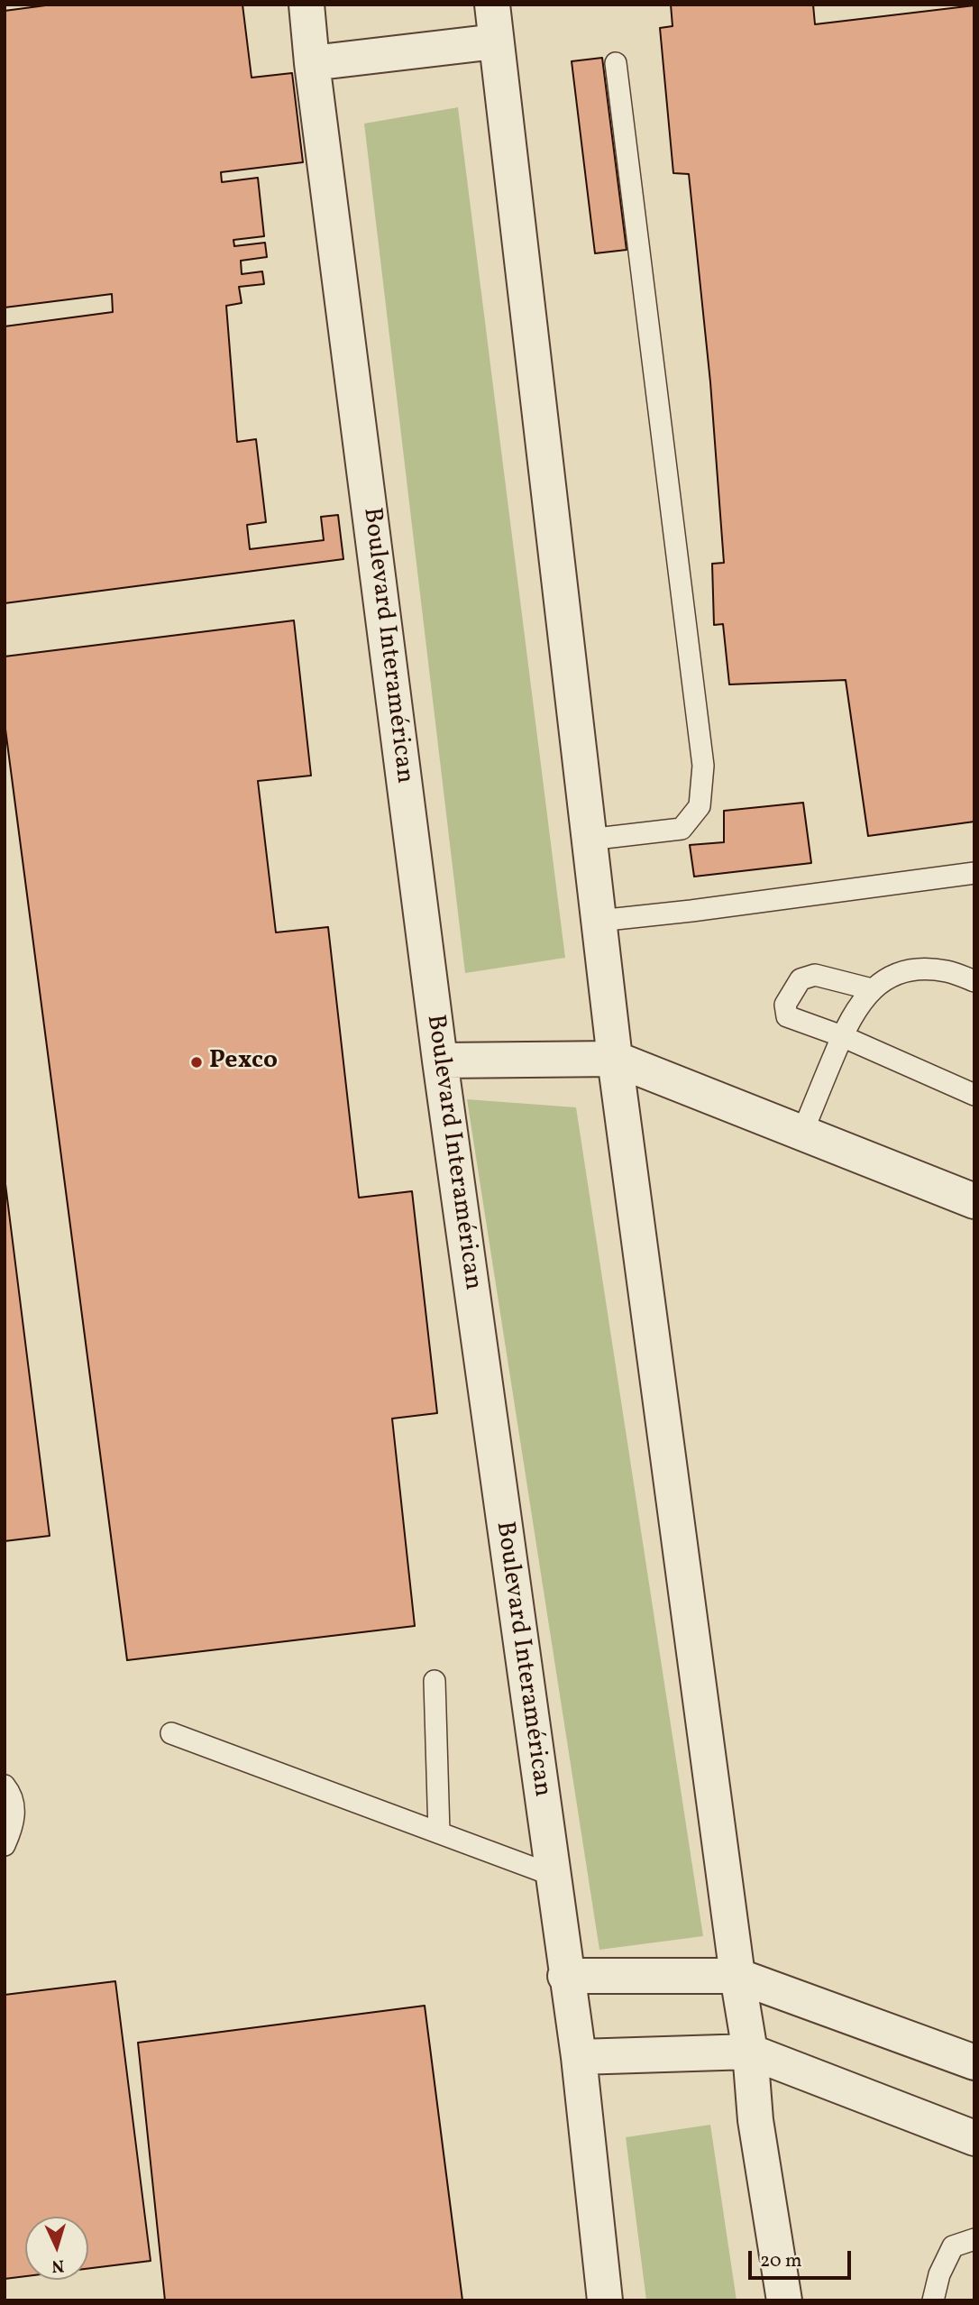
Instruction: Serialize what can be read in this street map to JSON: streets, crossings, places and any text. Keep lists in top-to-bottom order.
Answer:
{
  "streets": {
    "street": ["Boulevard Interamérican"]
  },
  "places": ["Pexco"],
  "scale_bar": "20 m",
  "north": "bottom"
}
